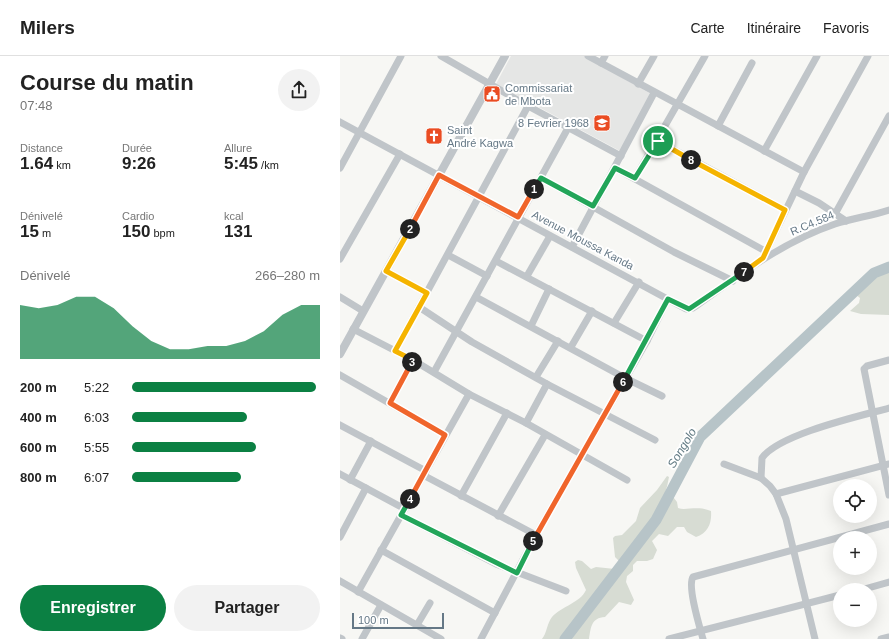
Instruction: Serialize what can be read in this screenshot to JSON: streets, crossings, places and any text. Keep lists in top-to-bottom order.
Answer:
{
  "streets": {
    "street": ["R.C4.584", "Avenue Moussa Kanda"]
  },
  "crossings": [
    ["R.C4.584", "Avenue Moussa Kanda"]
  ],
  "water": ["Songolo"],
  "places": {
    "public building": ["Commissariat de Mbota"],
    "school or university": ["8 Fevrier 1968"],
    "church": ["Saint André Kagwa"]
  },
  "scale_bar": "100 m",
  "page": {
    "header": "Milers",
    "nav": ["Carte", "Itinéraire", "Favoris"],
    "heading": ["Course du matin", "07:48"],
    "stats": [
      ["Distance", "1.64 km"],
      ["Durée", "9:26"],
      ["Allure", "5:45 /km"],
      ["Dénivelé", "15 m"],
      ["Cardio", "150 bpm"],
      ["kcal", "131"]
    ],
    "pins": [
      "8",
      "1",
      "2",
      "7",
      "3",
      "6",
      "4",
      "5"
    ],
    "chart": ["Dénivelé", "266–280 m"],
    "list": [
      {
        "name": "200 m",
        "note": "5:22"
      },
      {
        "name": "400 m",
        "note": "6:03"
      },
      {
        "name": "600 m",
        "note": "5:55"
      },
      {
        "name": "800 m",
        "note": "6:07"
      }
    ],
    "map_buttons": ["+", "−"],
    "buttons": ["Enregistrer", "Partager"],
    "scale": "100 m"
  }
}
